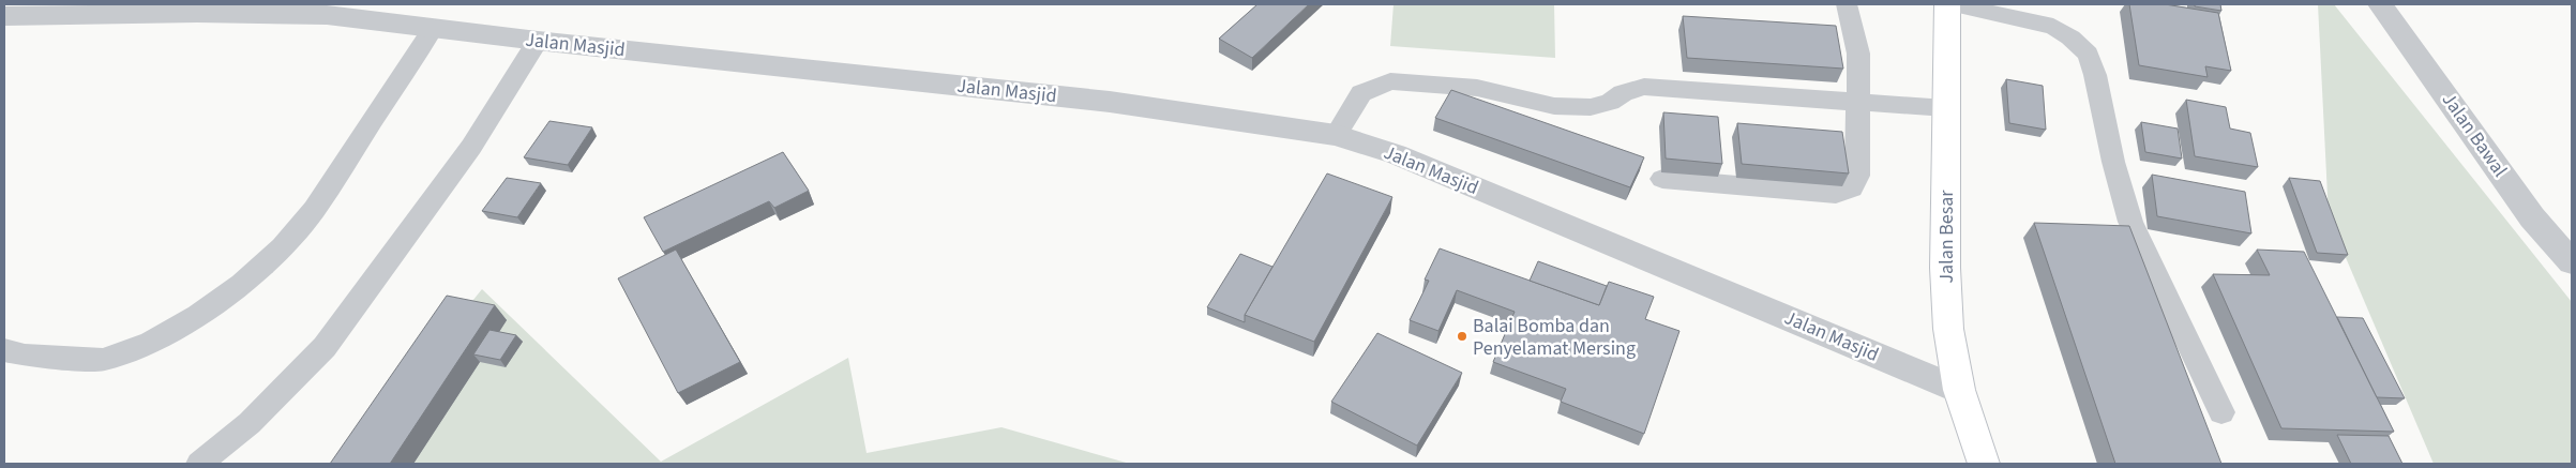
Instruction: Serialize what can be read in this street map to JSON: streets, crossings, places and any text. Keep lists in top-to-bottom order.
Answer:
{
  "streets": {
    "street": ["Jalan Masjid", "Jalan Bawal", "Jalan Besar"]
  },
  "crossings": [
    ["Jalan Masjid", "Jalan Besar"]
  ],
  "places": ["Balai Bomba dan Penyelamat Mersing"]
}
